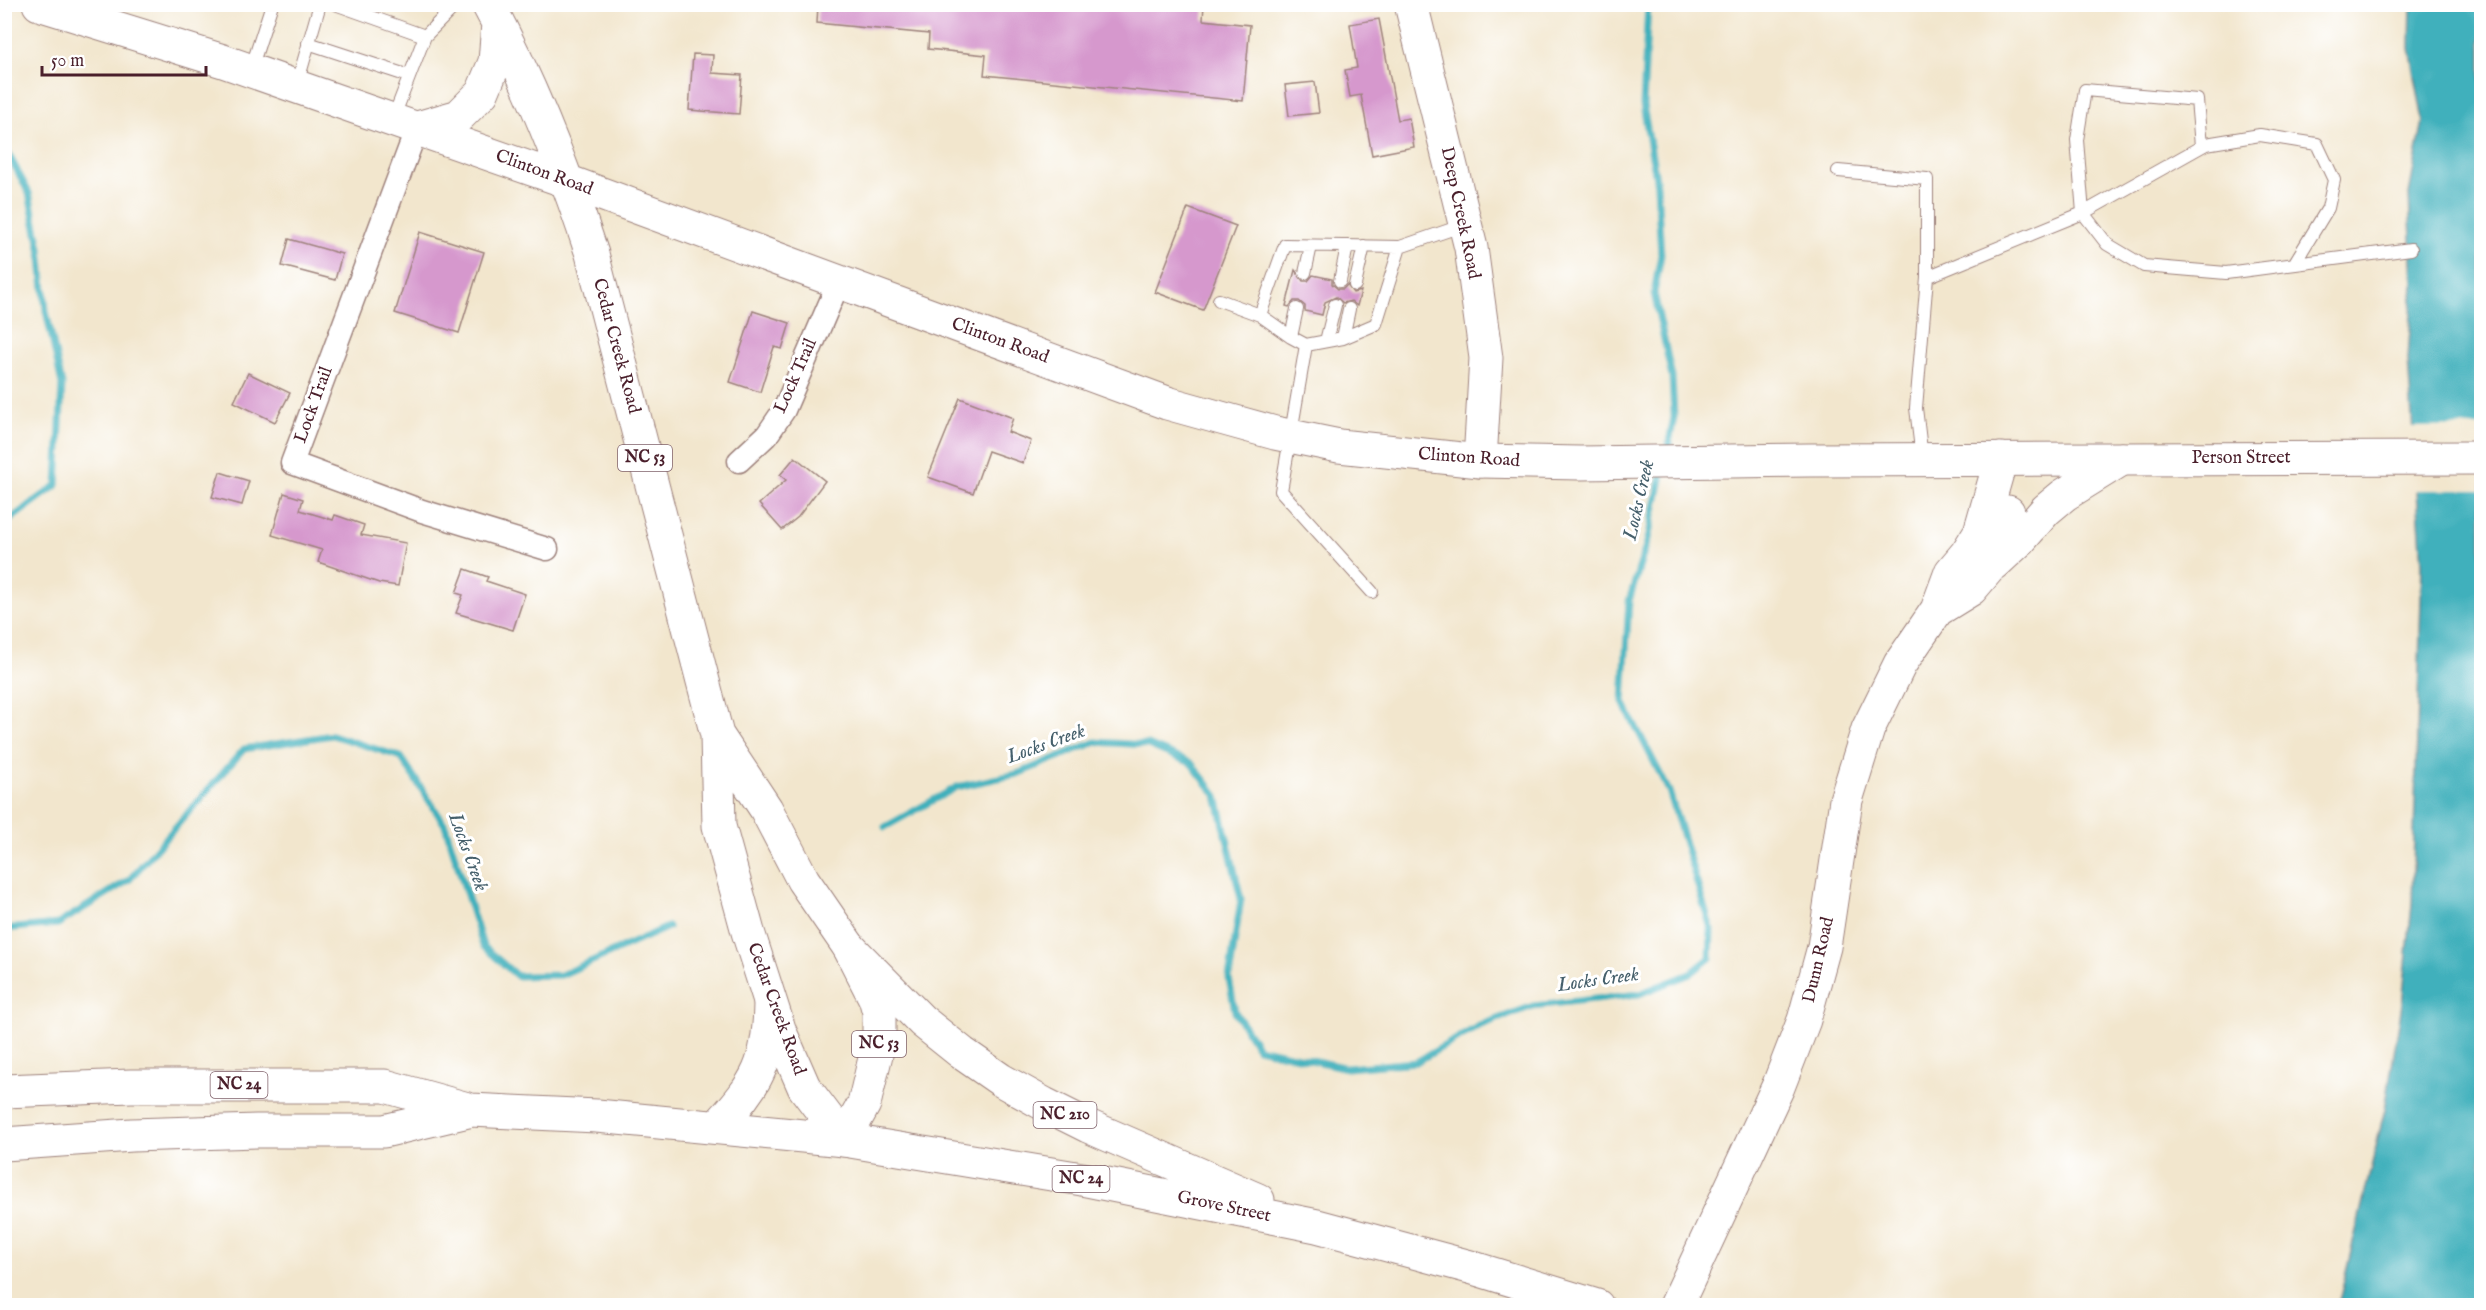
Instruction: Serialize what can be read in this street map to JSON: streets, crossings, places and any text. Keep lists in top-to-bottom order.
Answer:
{
  "streets": {
    "main road": [
      "Clinton Road",
      "Deep Creek Road",
      "Cedar Creek Road",
      "NC 53",
      "Person Street",
      "Dunn Road",
      "NC 24",
      "NC 210",
      "Grove Street"
    ],
    "street": ["Lock Trail"]
  },
  "crossings": [
    ["Clinton Road", "Deep Creek Road"],
    ["Clinton Road", "Cedar Creek Road"],
    ["Clinton Road", "Lock Trail"],
    ["Clinton Road", "Person Street"],
    ["Clinton Road", "Dunn Road"],
    ["Cedar Creek Road", "NC 24"],
    ["Cedar Creek Road", "NC 210"],
    ["Cedar Creek Road", "Grove Street"],
    ["Person Street", "Dunn Road"],
    ["NC 24", "Grove Street"],
    ["NC 210", "Grove Street"]
  ],
  "water": ["Locks Creek"],
  "scale_bar": "50 m"
}
